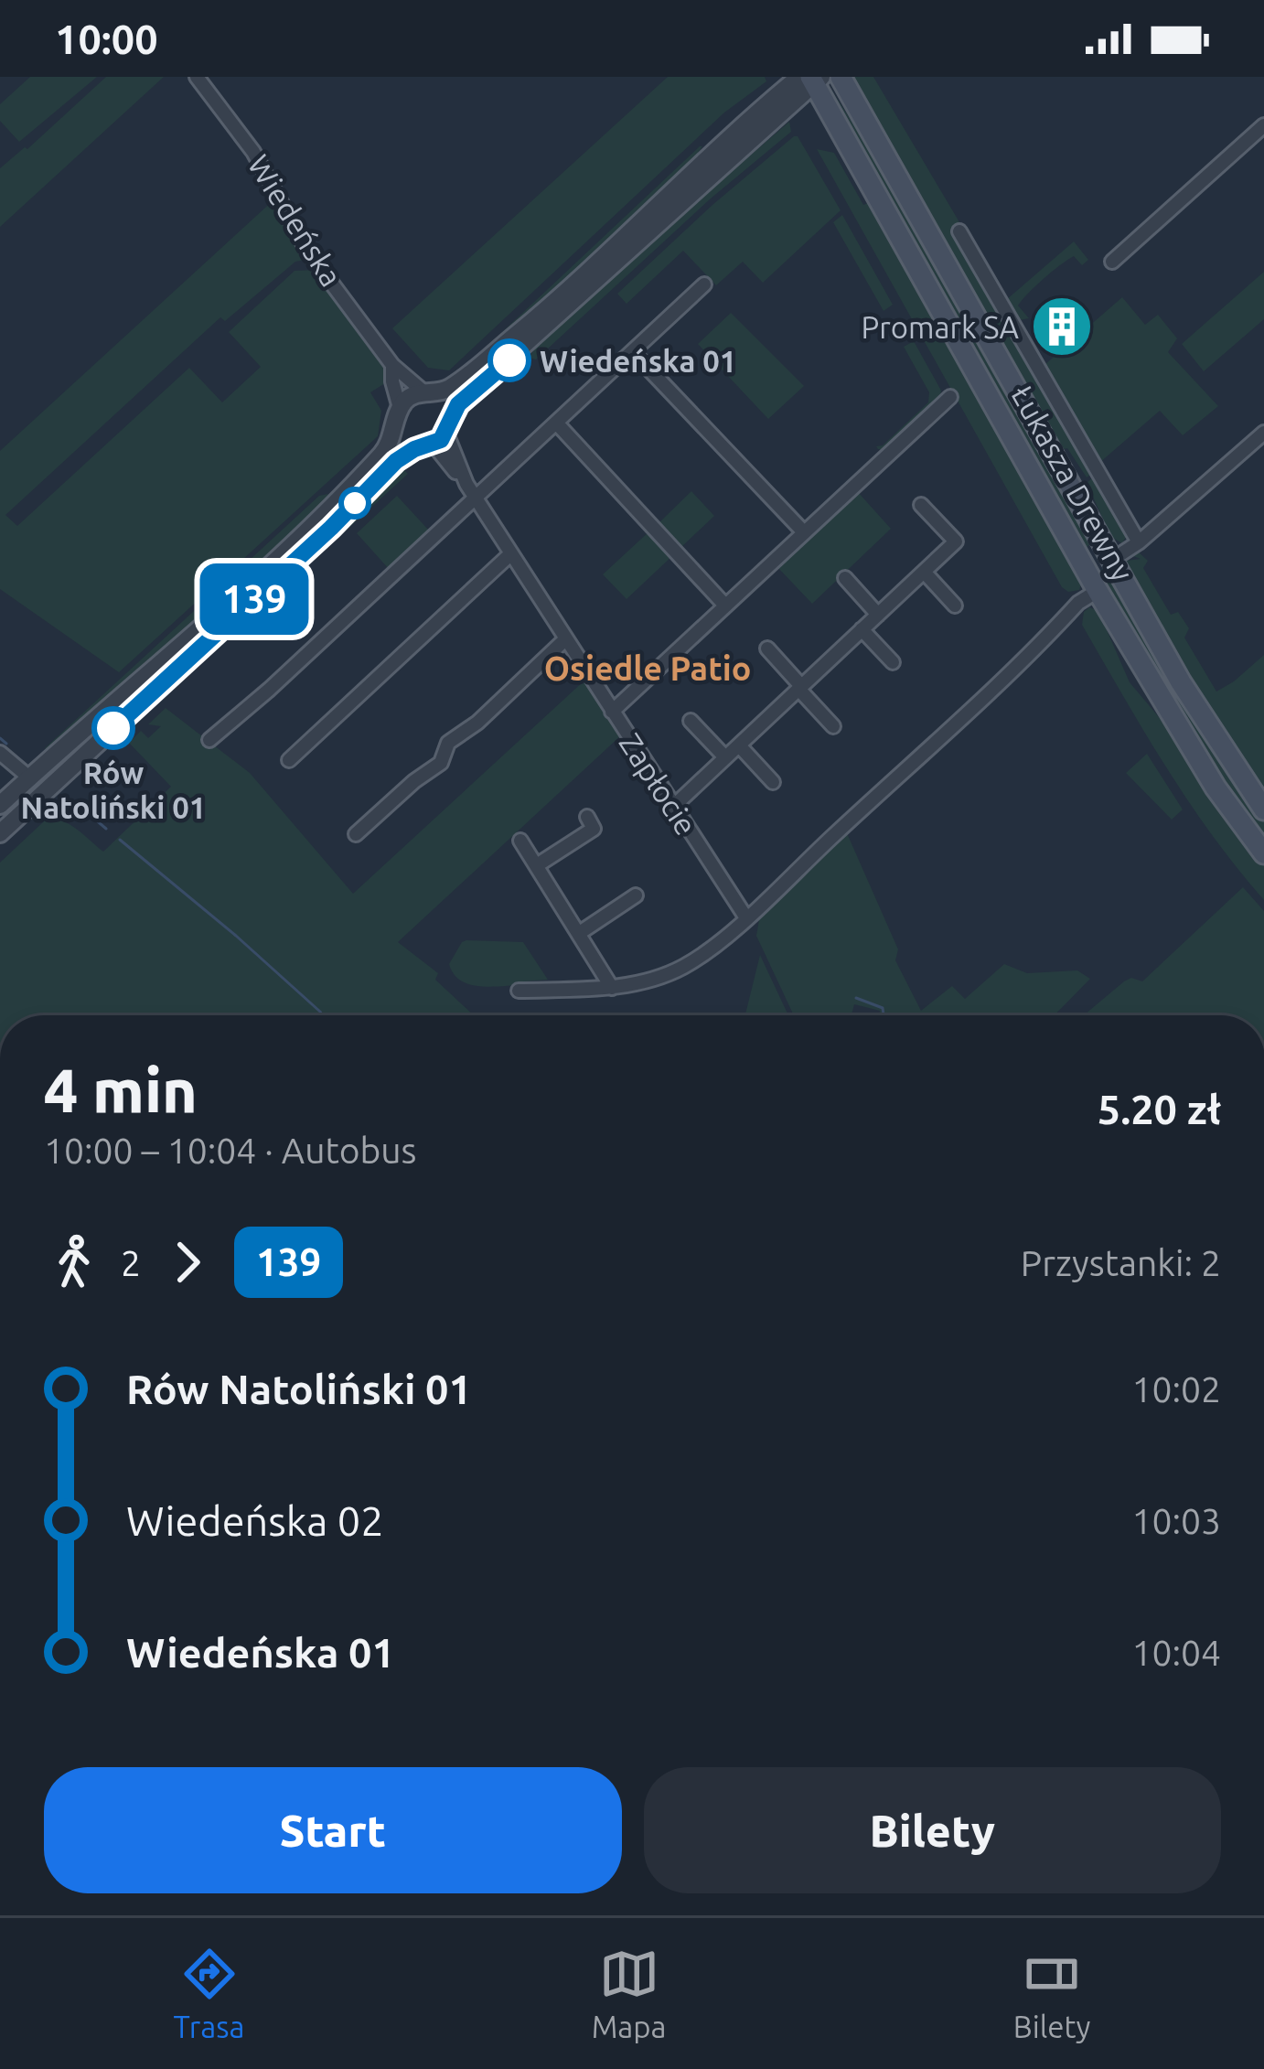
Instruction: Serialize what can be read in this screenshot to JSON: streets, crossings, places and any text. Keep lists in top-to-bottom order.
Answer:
{
  "streets": {
    "main road": ["Łukasza Drewny"],
    "street": ["Wiedeńska", "Zapłocie"]
  },
  "crossings": [
    ["Wiedeńska", "Zapłocie"]
  ],
  "districts": ["Osiedle Patio"],
  "places": {
    "building": ["Promark SA"],
    "other": ["Wiedeńska 01", "Rów Natoliński 01"]
  },
  "lines": ["bus line 139"],
  "page": {
    "status": "10:00",
    "on_map": "139",
    "heading": ["4 min", "10:00 – 10:04 · Autobus", "5.20 zł"],
    "legs": ["2", "139", "Przystanki: 2"],
    "list": [
      {
        "name": "Rów Natoliński 01",
        "value": "10:02"
      },
      {
        "name": "Wiedeńska 02",
        "value": "10:03"
      },
      {
        "name": "Wiedeńska 01",
        "value": "10:04"
      }
    ],
    "buttons": ["Start", "Bilety"],
    "tabs": ["Trasa", "Mapa", "Bilety"]
  }
}
